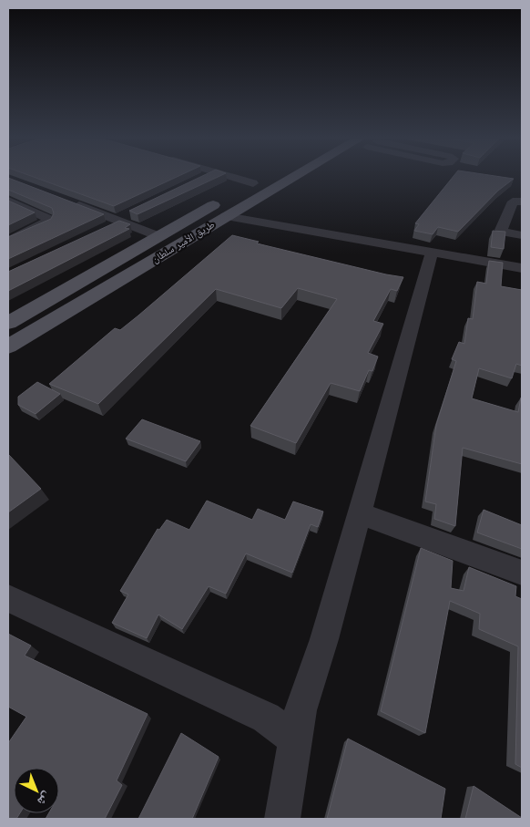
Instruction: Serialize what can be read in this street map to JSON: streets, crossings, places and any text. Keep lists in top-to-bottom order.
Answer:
{
  "streets": {
    "main road": ["طريق الأمير سلطان"]
  },
  "north": "bottom right"
}
